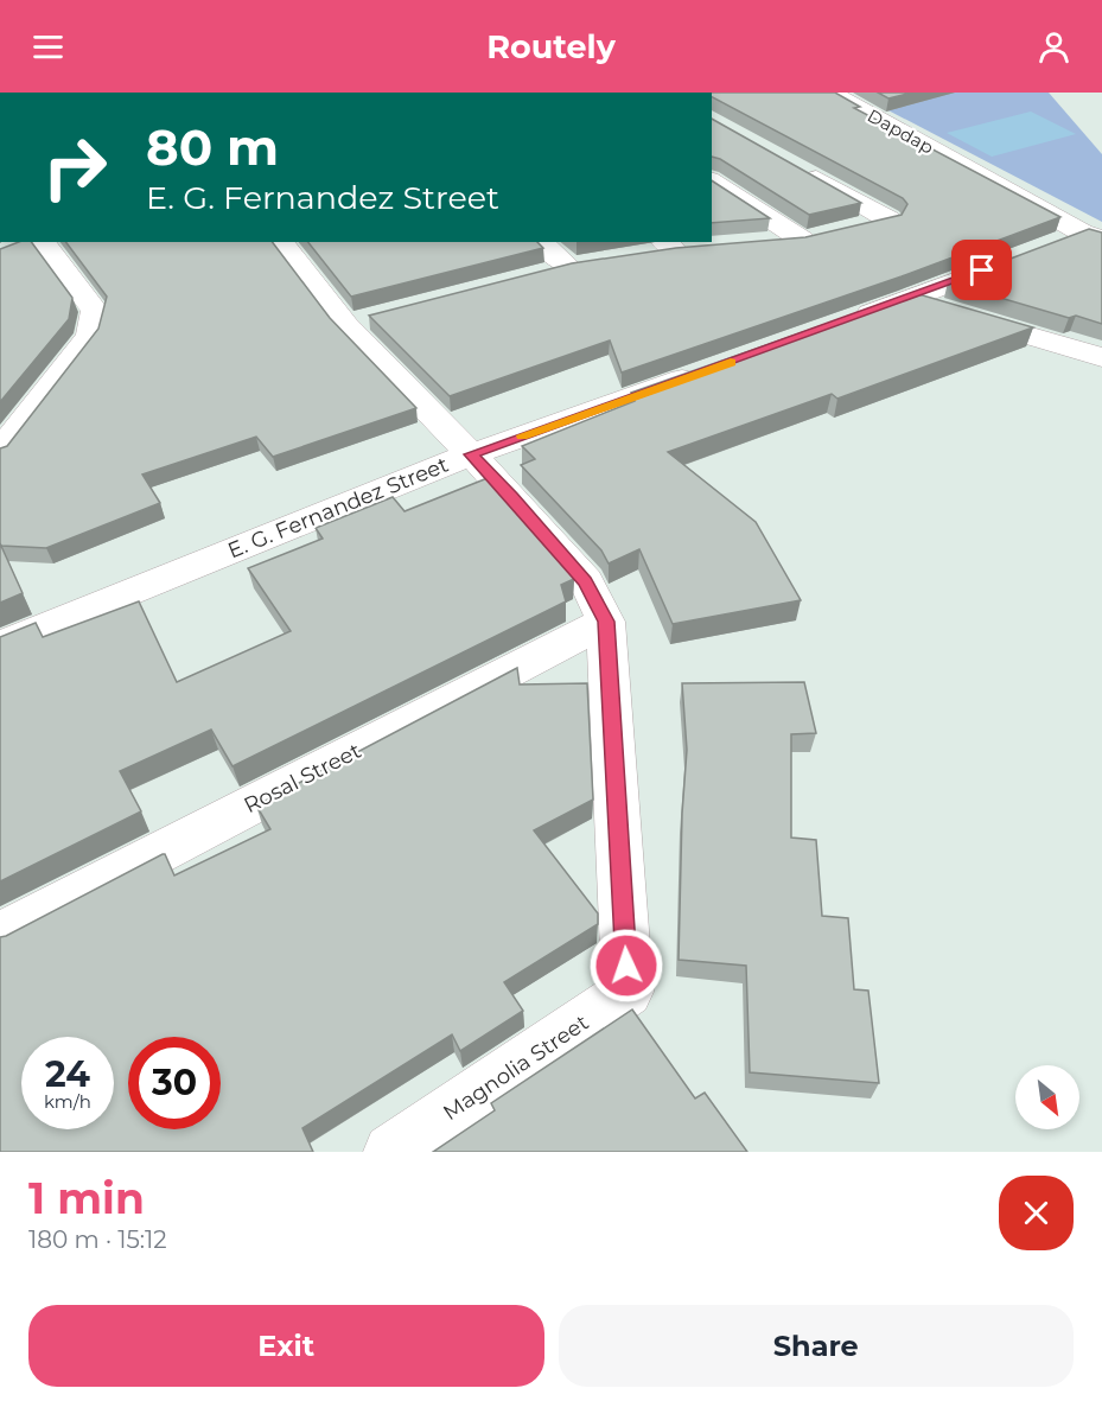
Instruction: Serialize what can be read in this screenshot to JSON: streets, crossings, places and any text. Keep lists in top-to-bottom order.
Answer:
{
  "streets": {
    "street": [
      "Dapdap",
      "E. G. Fernandez Street",
      "Rosal Street",
      "Magnolia Street"
    ]
  },
  "crossings": [
    ["E. G. Fernandez Street", "Magnolia Street"],
    ["Rosal Street", "Magnolia Street"]
  ],
  "north": "bottom right",
  "page": {
    "header": "Routely",
    "turn": ["80 m", "E. G. Fernandez Street"],
    "speed": "24 km/h",
    "limit": "30",
    "heading": ["1 min", "180 m · 15:12"],
    "buttons": ["Exit", "Share"]
  }
}
